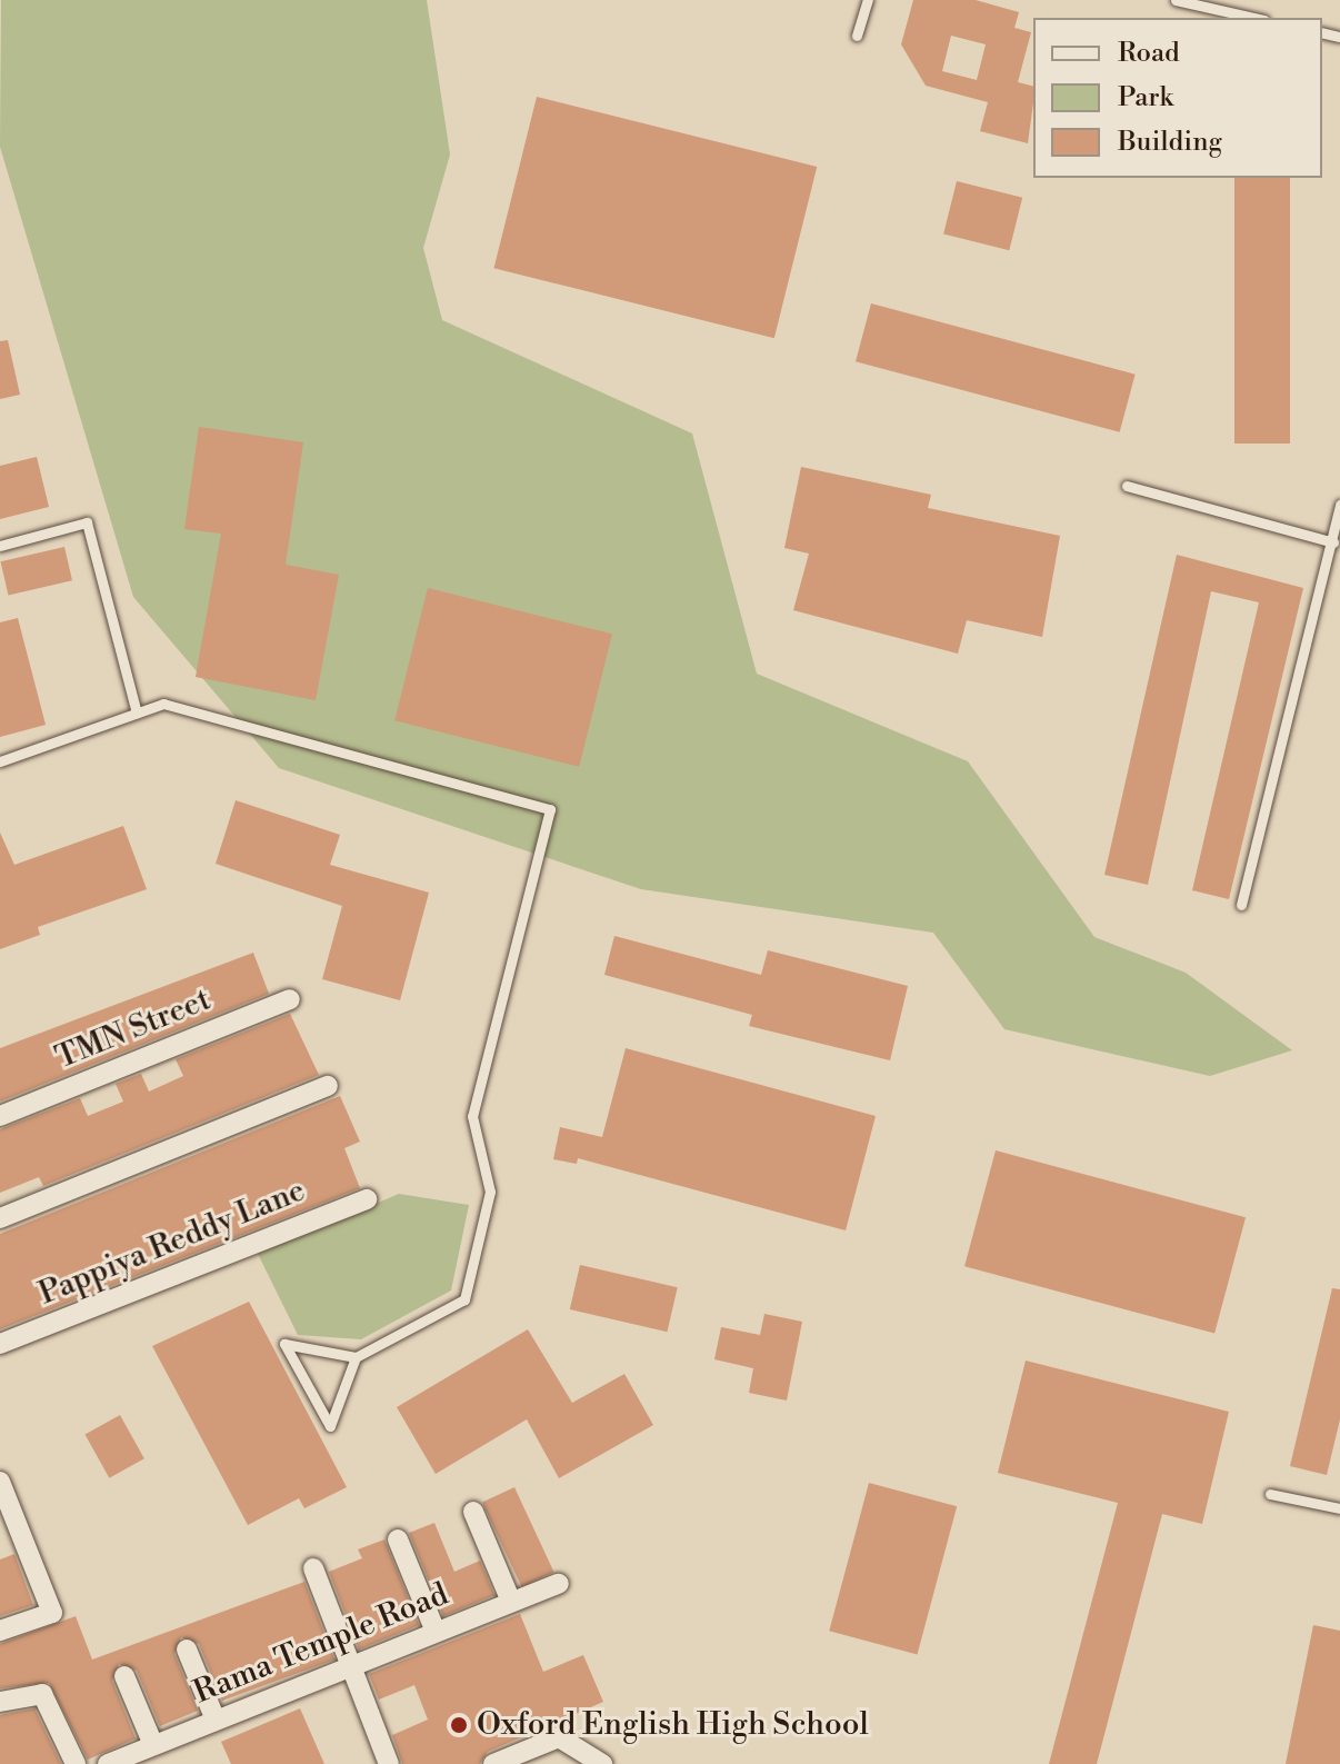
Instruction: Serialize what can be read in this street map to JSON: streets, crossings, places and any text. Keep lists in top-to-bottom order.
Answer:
{
  "streets": {
    "street": ["TMN Street", "Pappiya Reddy Lane", "Rama Temple Road"]
  },
  "places": ["Oxford English High School"],
  "legend": ["Road", "Park", "Building"]
}
